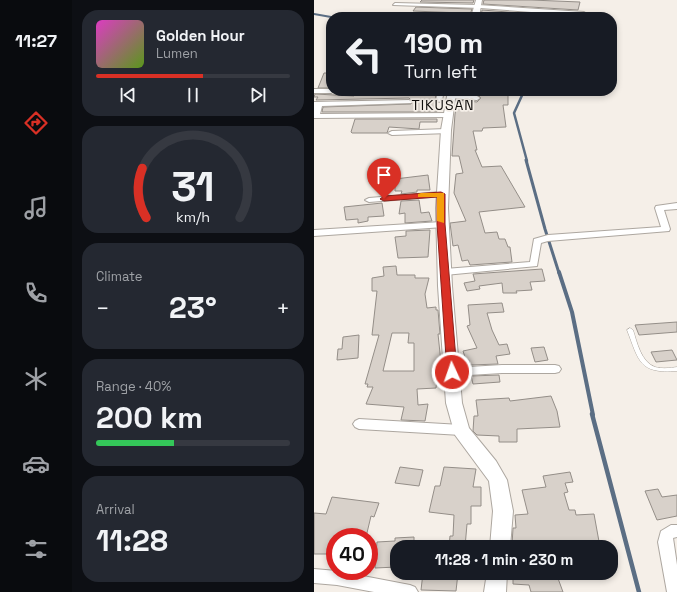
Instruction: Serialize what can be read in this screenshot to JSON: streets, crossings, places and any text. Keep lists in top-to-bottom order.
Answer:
{
  "districts": ["TIKUSAN"],
  "page": {
    "tabs": "11:27",
    "turn": ["190 m", "Turn left"],
    "song": ["Golden Hour", "Lumen"],
    "tile": [
      "Climate",
      ["Range · 40%", "200 km"],
      ["Arrival", "11:28"]
    ],
    "heat": ["−", "23°", "+"],
    "limit": "40",
    "trip": "11:28 · 1 min · 230 m",
    "gauge": ["31", "km/h"]
  }
}
